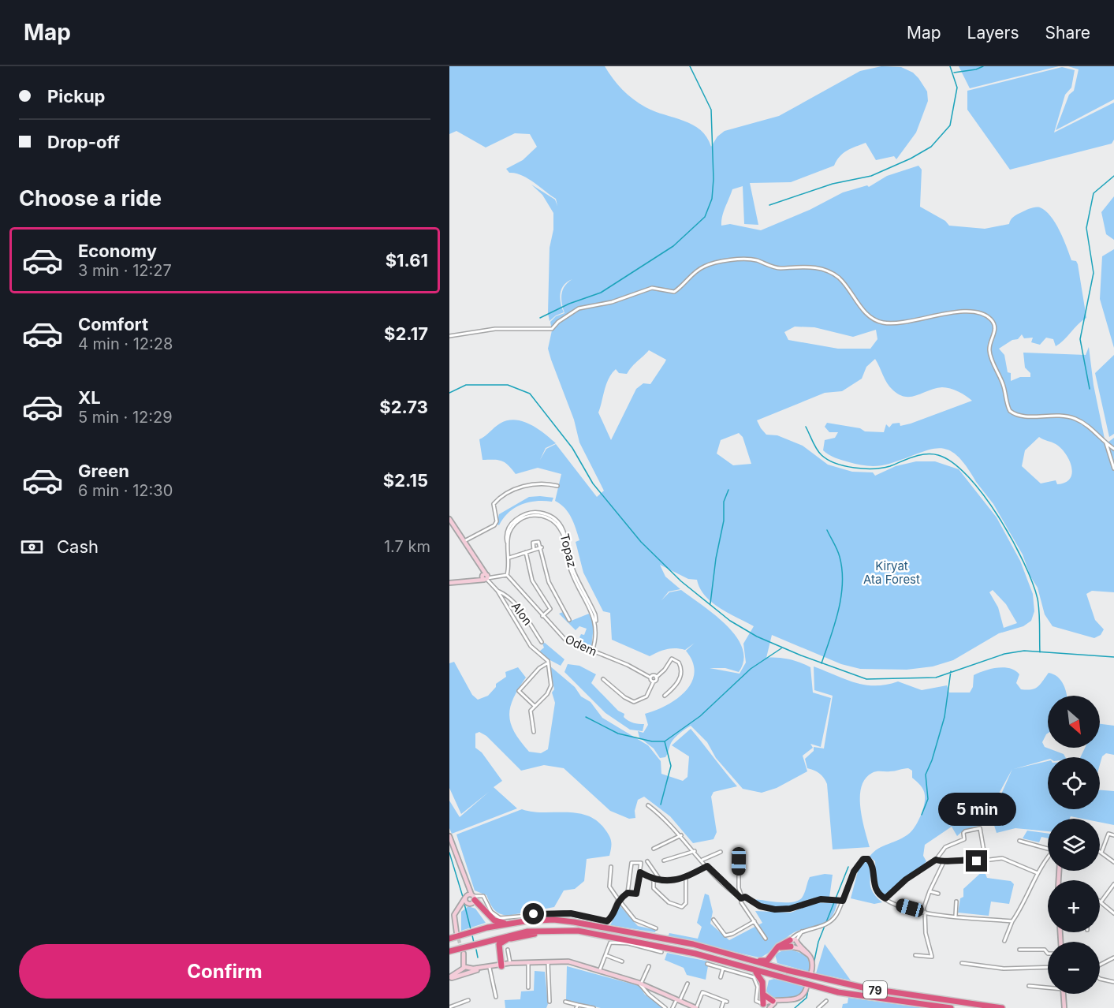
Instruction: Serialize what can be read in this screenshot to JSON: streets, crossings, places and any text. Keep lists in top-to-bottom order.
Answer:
{
  "streets": {
    "highway": ["79"],
    "street": ["Topaz", "Alon", "Odem"]
  },
  "crossings": [
    ["Topaz", "Odem"]
  ],
  "parks": ["Kiryat Ata Forest"],
  "north": "bottom right",
  "page": {
    "header": "Map",
    "nav": ["Map", "Layers", "Share"],
    "banner": ["Pickup", "Drop-off"],
    "heading": "Choose a ride",
    "list": [
      {
        "name": "Economy",
        "note": "3 min · 12:27",
        "value": "$1.61"
      },
      {
        "name": "Comfort",
        "note": "4 min · 12:28",
        "value": "$2.17"
      },
      {
        "name": "XL",
        "note": "5 min · 12:29",
        "value": "$2.73"
      },
      {
        "name": "Green",
        "note": "6 min · 12:30",
        "value": "$2.15"
      }
    ],
    "pay": ["Cash", "1.7 km"],
    "map_buttons": ["+", "−"],
    "bubble": "5 min",
    "buttons": "Confirm"
  }
}
